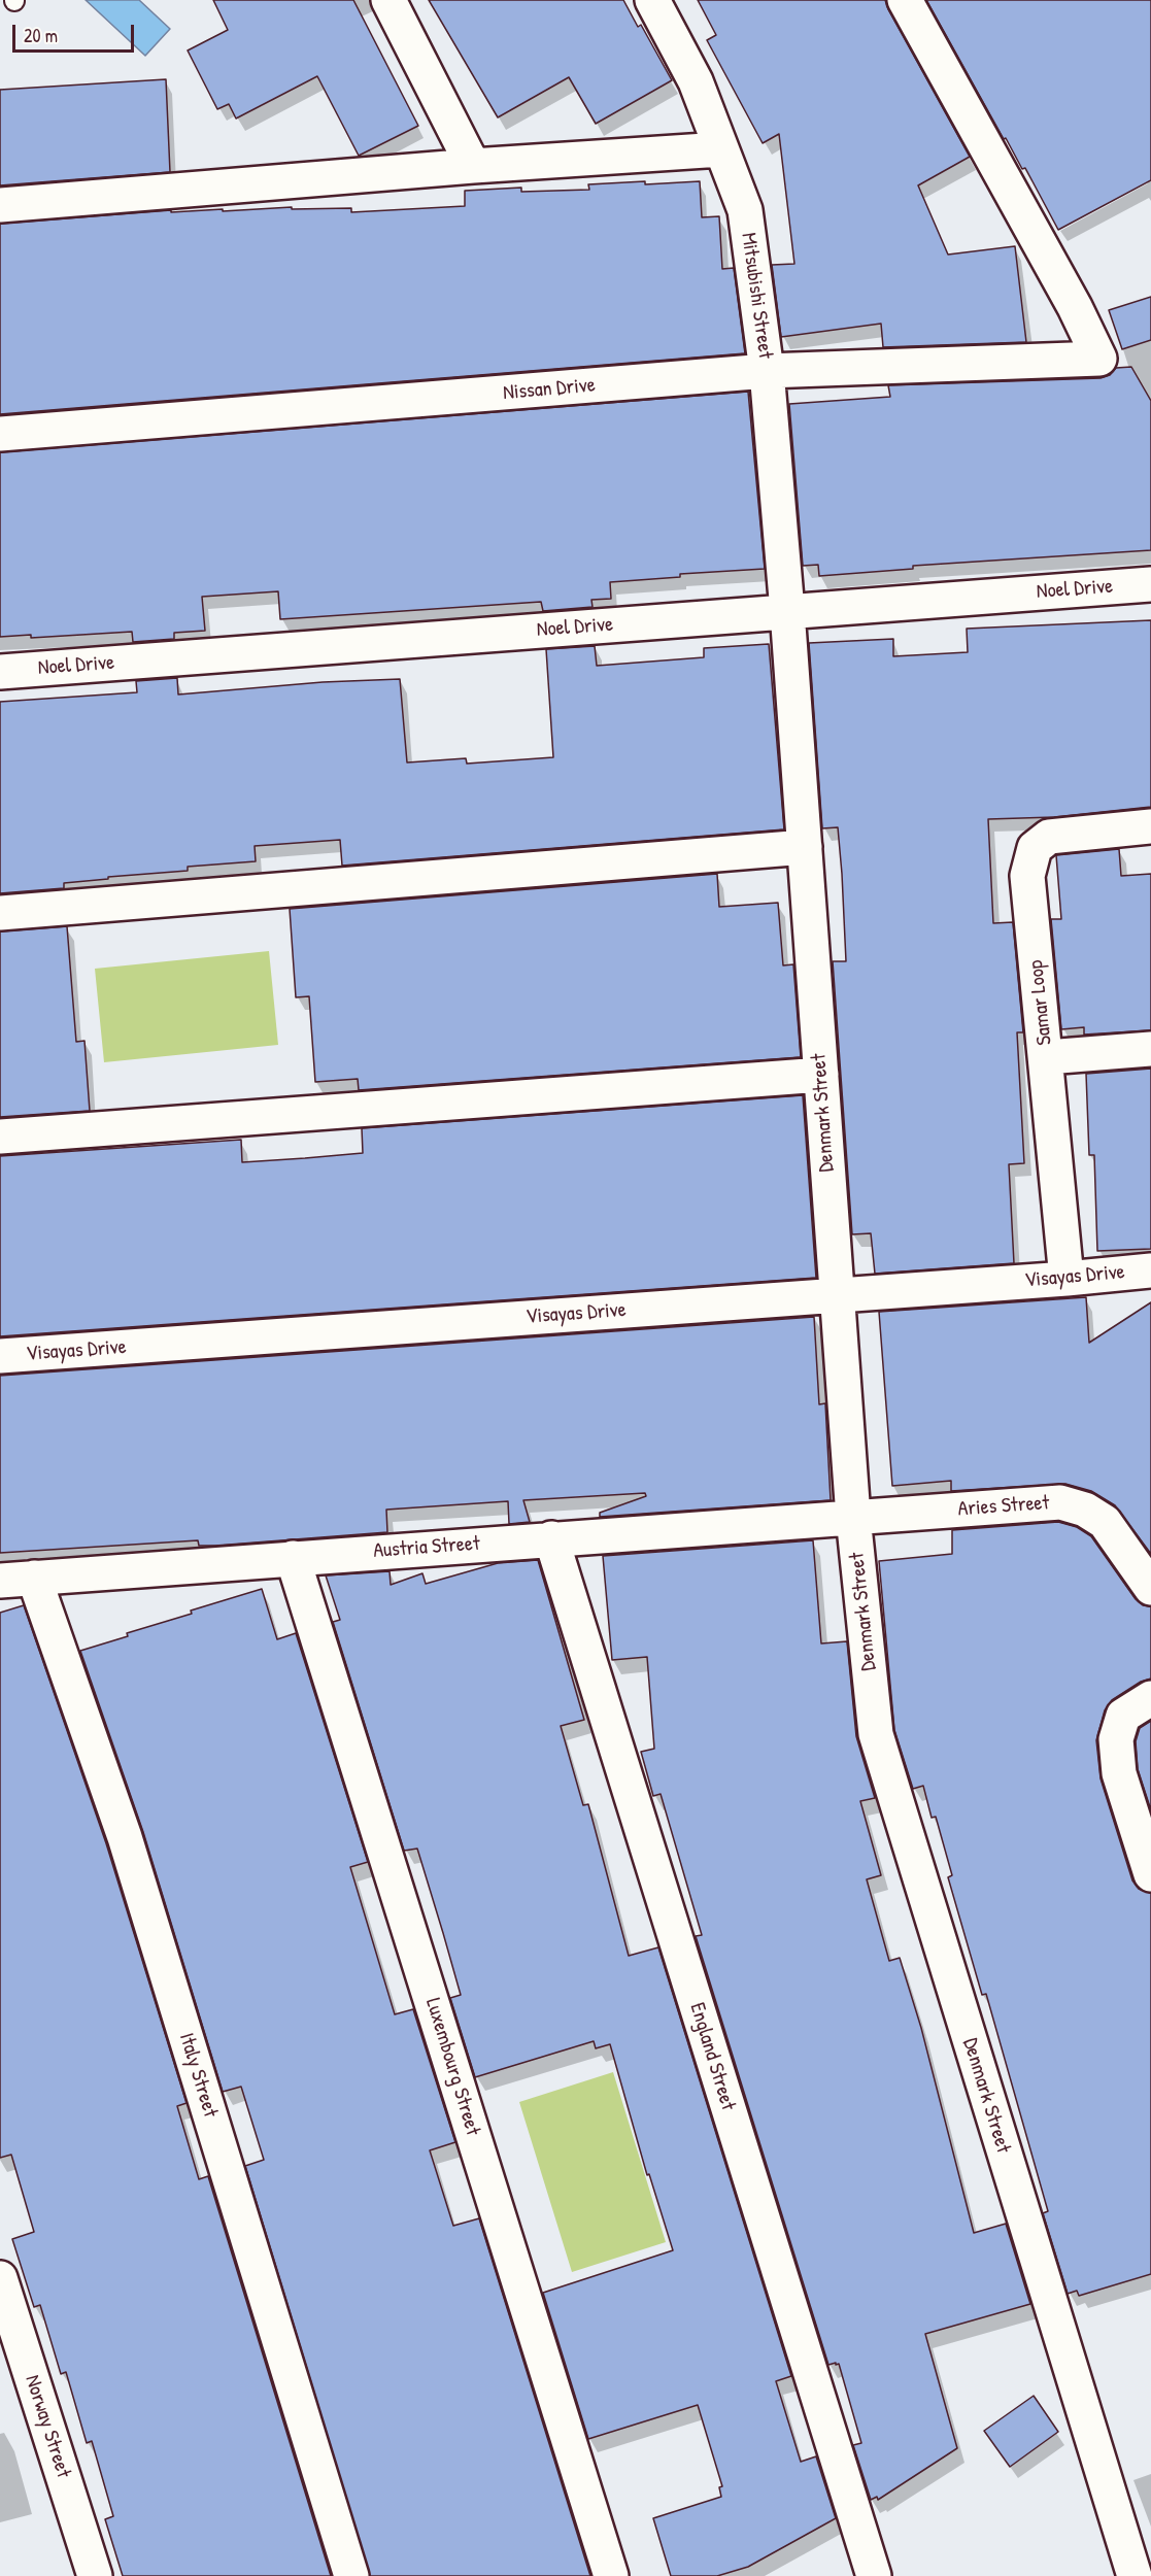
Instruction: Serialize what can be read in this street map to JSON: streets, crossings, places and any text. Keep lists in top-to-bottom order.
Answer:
{
  "streets": {
    "street": [
      "Mitsubishi Street",
      "Nissan Drive",
      "Noel Drive",
      "Samar Loop",
      "Denmark Street",
      "Visayas Drive",
      "Aries Street",
      "Austria Street",
      "England Street",
      "Luxembourg Street",
      "Italy Street",
      "Norway Street"
    ]
  },
  "crossings": [
    ["Mitsubishi Street", "Nissan Drive"],
    ["Mitsubishi Street", "Noel Drive"],
    ["Mitsubishi Street", "Denmark Street"],
    ["Noel Drive", "Denmark Street"],
    ["Samar Loop", "Visayas Drive"],
    ["Denmark Street", "Visayas Drive"],
    ["Denmark Street", "Aries Street"],
    ["Denmark Street", "Austria Street"],
    ["Aries Street", "Austria Street"],
    ["Austria Street", "England Street"],
    ["Austria Street", "Luxembourg Street"],
    ["Austria Street", "Italy Street"]
  ],
  "scale_bar": "20 m"
}
